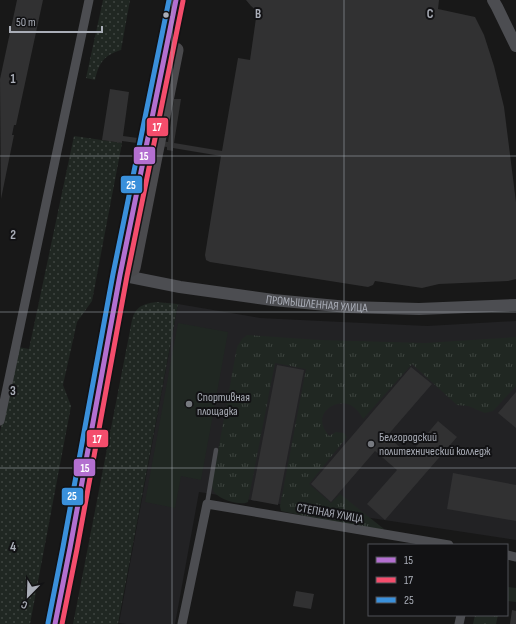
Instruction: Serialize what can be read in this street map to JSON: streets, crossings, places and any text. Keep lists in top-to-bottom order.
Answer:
{
  "streets": {
    "street": ["ПРОМЫШЛЕННАЯ УЛИЦА", "СТЕПНАЯ УЛИЦА"]
  },
  "places": ["Спортивная площадка", "Белгородский политехнический колледж"],
  "lines": ["transit line 15", "transit line 25", "transit line 17"],
  "legend": ["15", "17", "25"],
  "scale_bar": "50 m",
  "north": "bottom left",
  "grid": {
    "columns": ["B", "C"],
    "rows": [
      "1",
      "2",
      "3",
      "4"
    ]
  }
}
